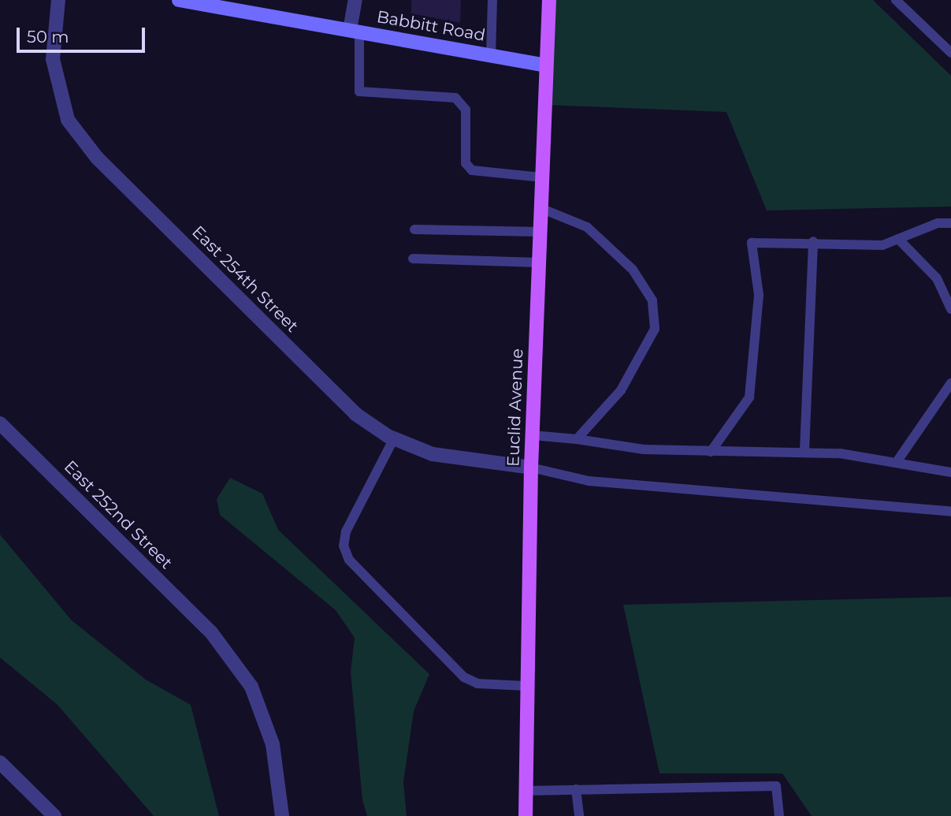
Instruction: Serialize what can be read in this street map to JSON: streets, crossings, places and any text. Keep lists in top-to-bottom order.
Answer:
{
  "streets": {
    "main road": ["Babbitt Road", "Euclid Avenue"],
    "street": ["East 254th Street", "East 252nd Street"]
  },
  "crossings": [
    ["Babbitt Road", "Euclid Avenue"],
    ["East 254th Street", "Euclid Avenue"]
  ],
  "scale_bar": "50 m"
}
